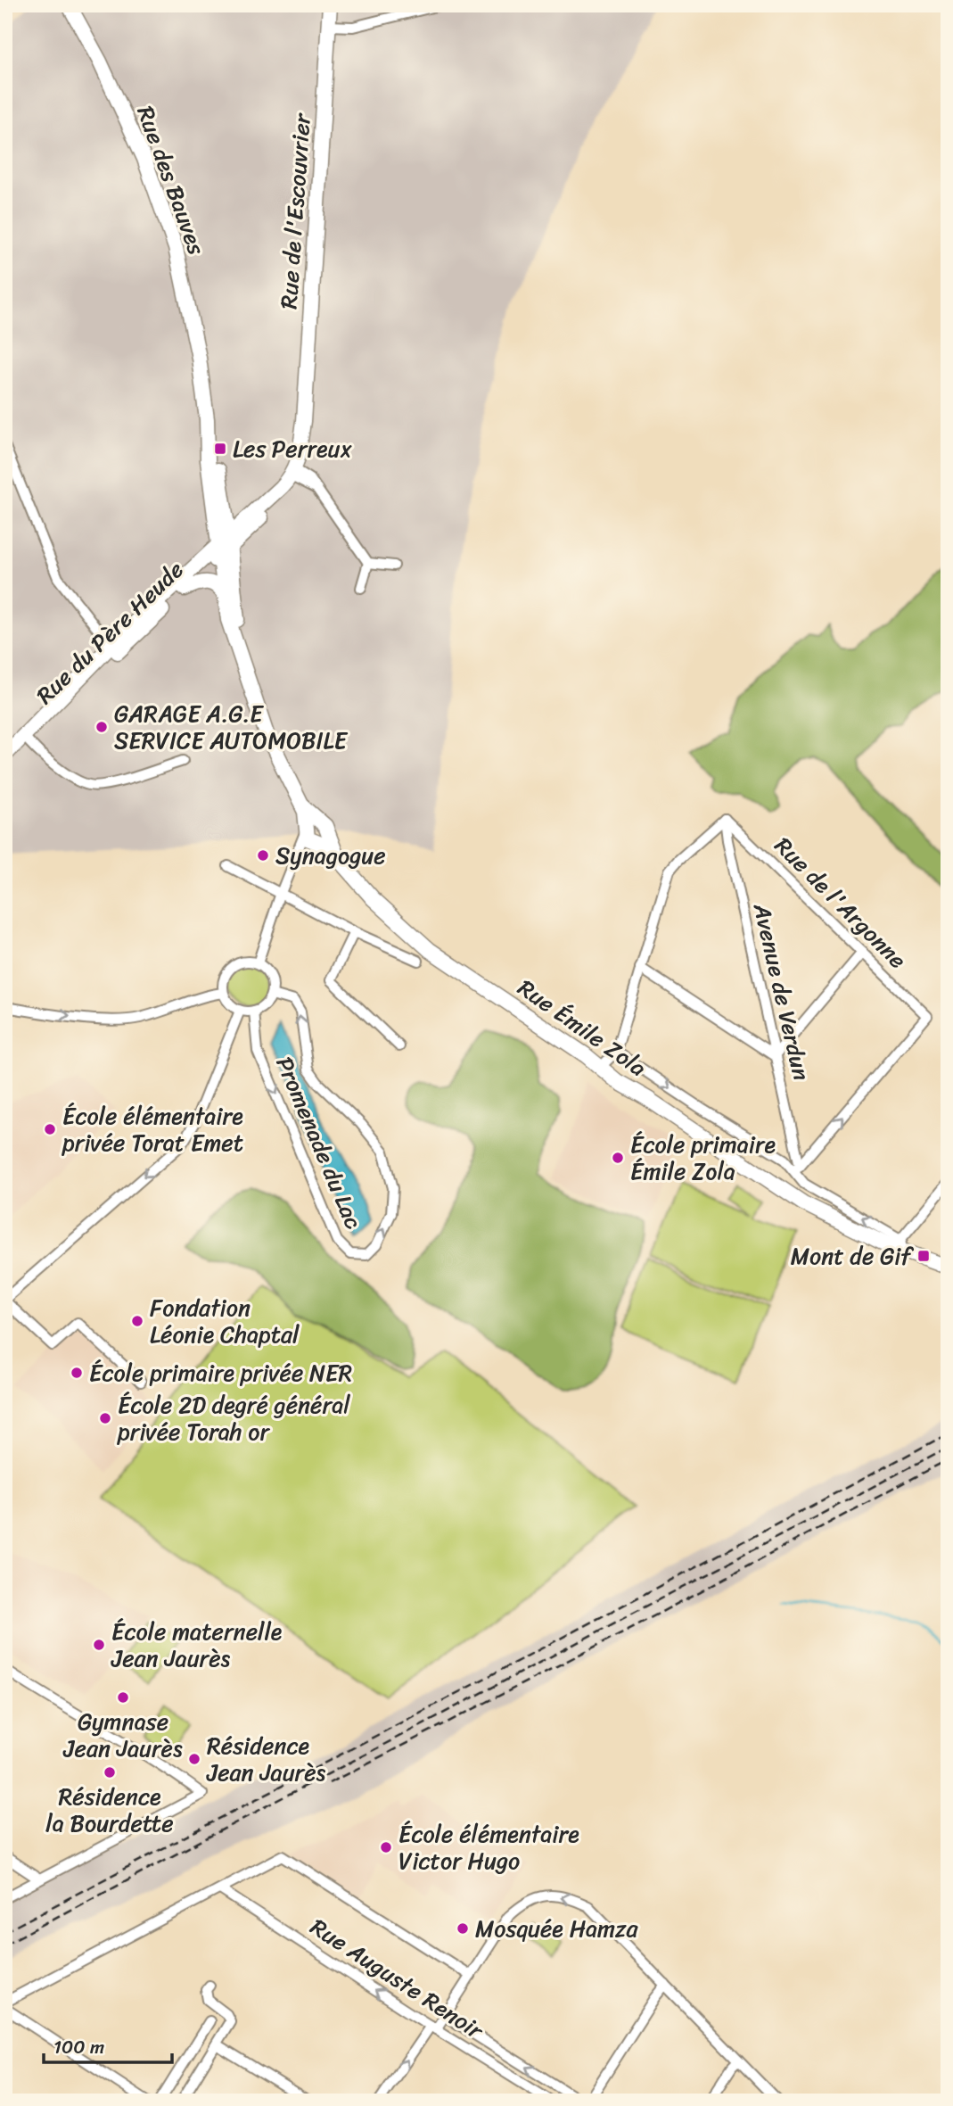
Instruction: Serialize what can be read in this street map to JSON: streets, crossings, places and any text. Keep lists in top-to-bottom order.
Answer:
{
  "streets": {
    "main road": [
      "Rue des Bauves",
      "Rue de l'Escouvrier",
      "Rue du Père Heude",
      "Rue Émile Zola"
    ],
    "street": [
      "Rue de l'Argonne",
      "Avenue de Verdun",
      "Promenade du Lac",
      "Rue Auguste Renoir"
    ]
  },
  "crossings": [
    ["Rue des Bauves", "Rue du Père Heude"],
    ["Rue des Bauves", "Rue Émile Zola"],
    ["Rue du Père Heude", "Rue Émile Zola"],
    ["Rue de l'Argonne", "Avenue de Verdun"]
  ],
  "places": {
    "transit": ["Les Perreux", "Mont de Gif"],
    "other": [
      "GARAGE A.G.E SERVICE AUTOMOBILE",
      "Synagogue",
      "École élémentaire privée Torat Emet",
      "École primaire Émile Zola",
      "Fondation Léonie Chaptal",
      "École primaire privée NER",
      "École 2D degré général privée Torah or",
      "École maternelle Jean Jaurès",
      "Gymnase Jean Jaurès",
      "Résidence Jean Jaurès",
      "Résidence la Bourdette",
      "École élémentaire Victor Hugo",
      "Mosquée Hamza"
    ]
  },
  "scale_bar": "100 m"
}
